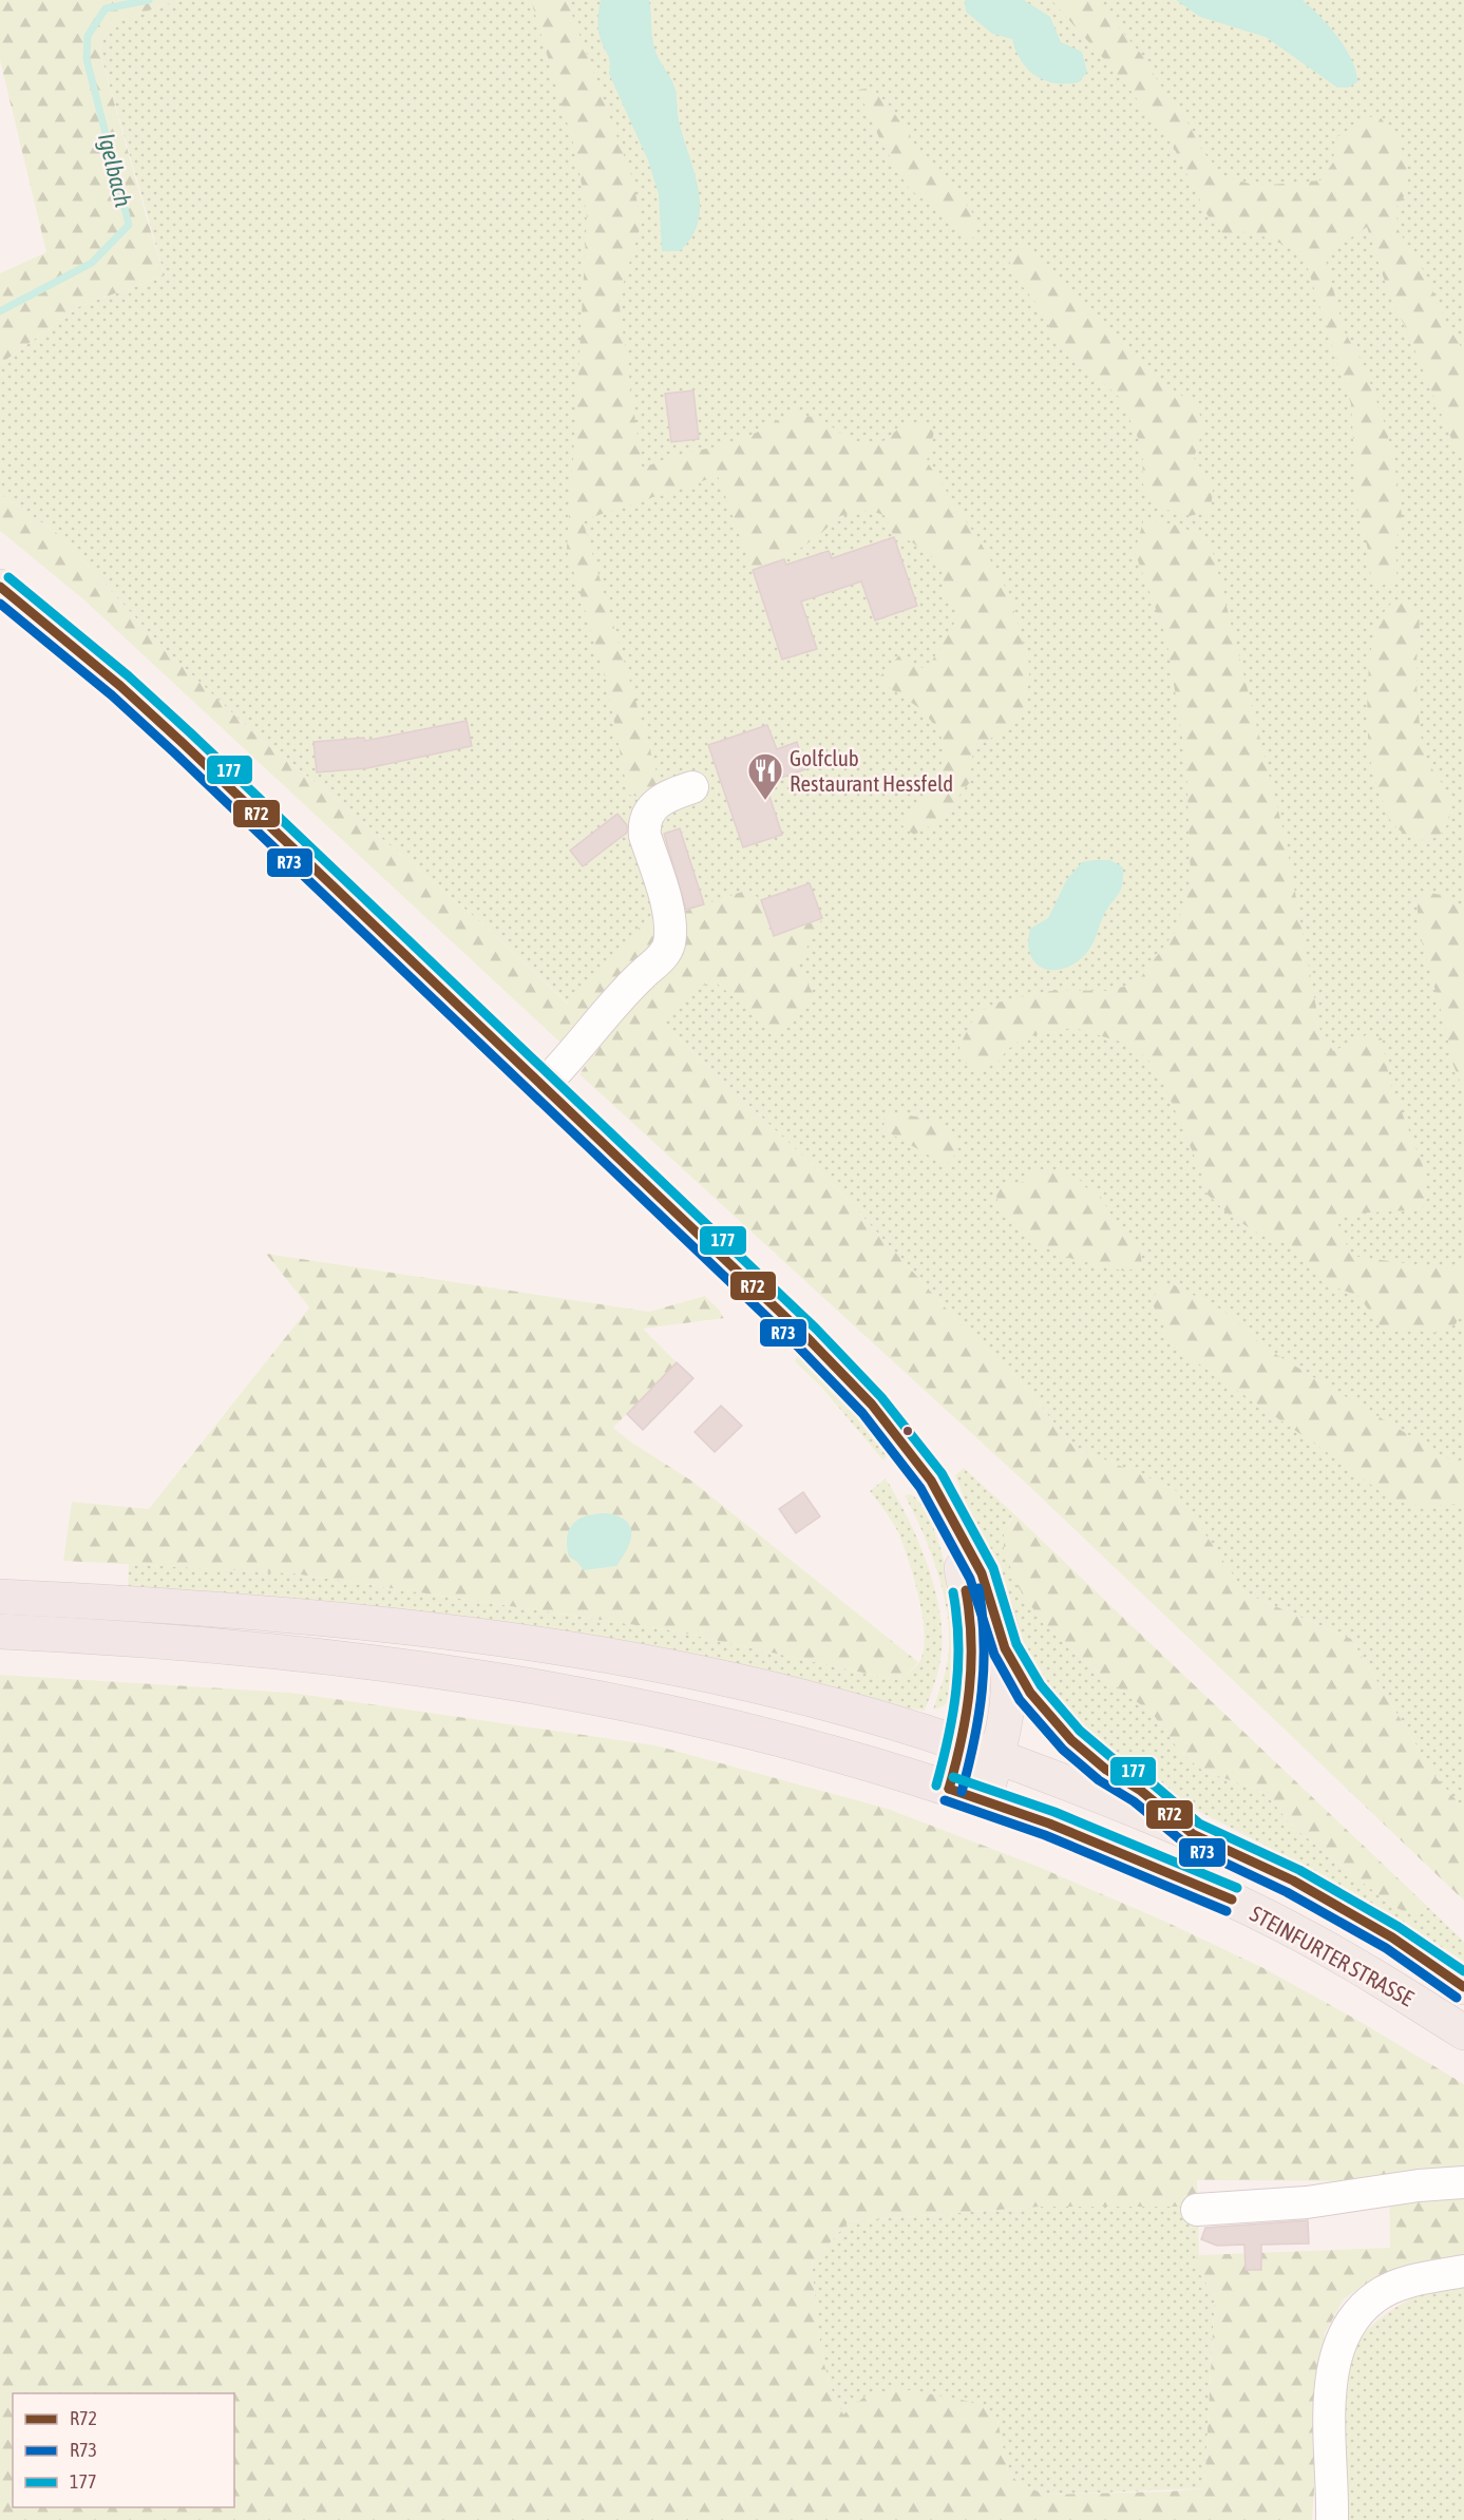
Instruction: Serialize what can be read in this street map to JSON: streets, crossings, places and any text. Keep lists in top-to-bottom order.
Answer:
{
  "streets": {
    "main road": ["STEINFURTER STRASSE"]
  },
  "water": ["Igelbach"],
  "places": {
    "restaurant": ["Golfclub Restaurant Hessfeld"]
  },
  "lines": ["transit line 177", "transit line R72", "transit line R73"],
  "legend": ["R72", "R73", "177"]
}
